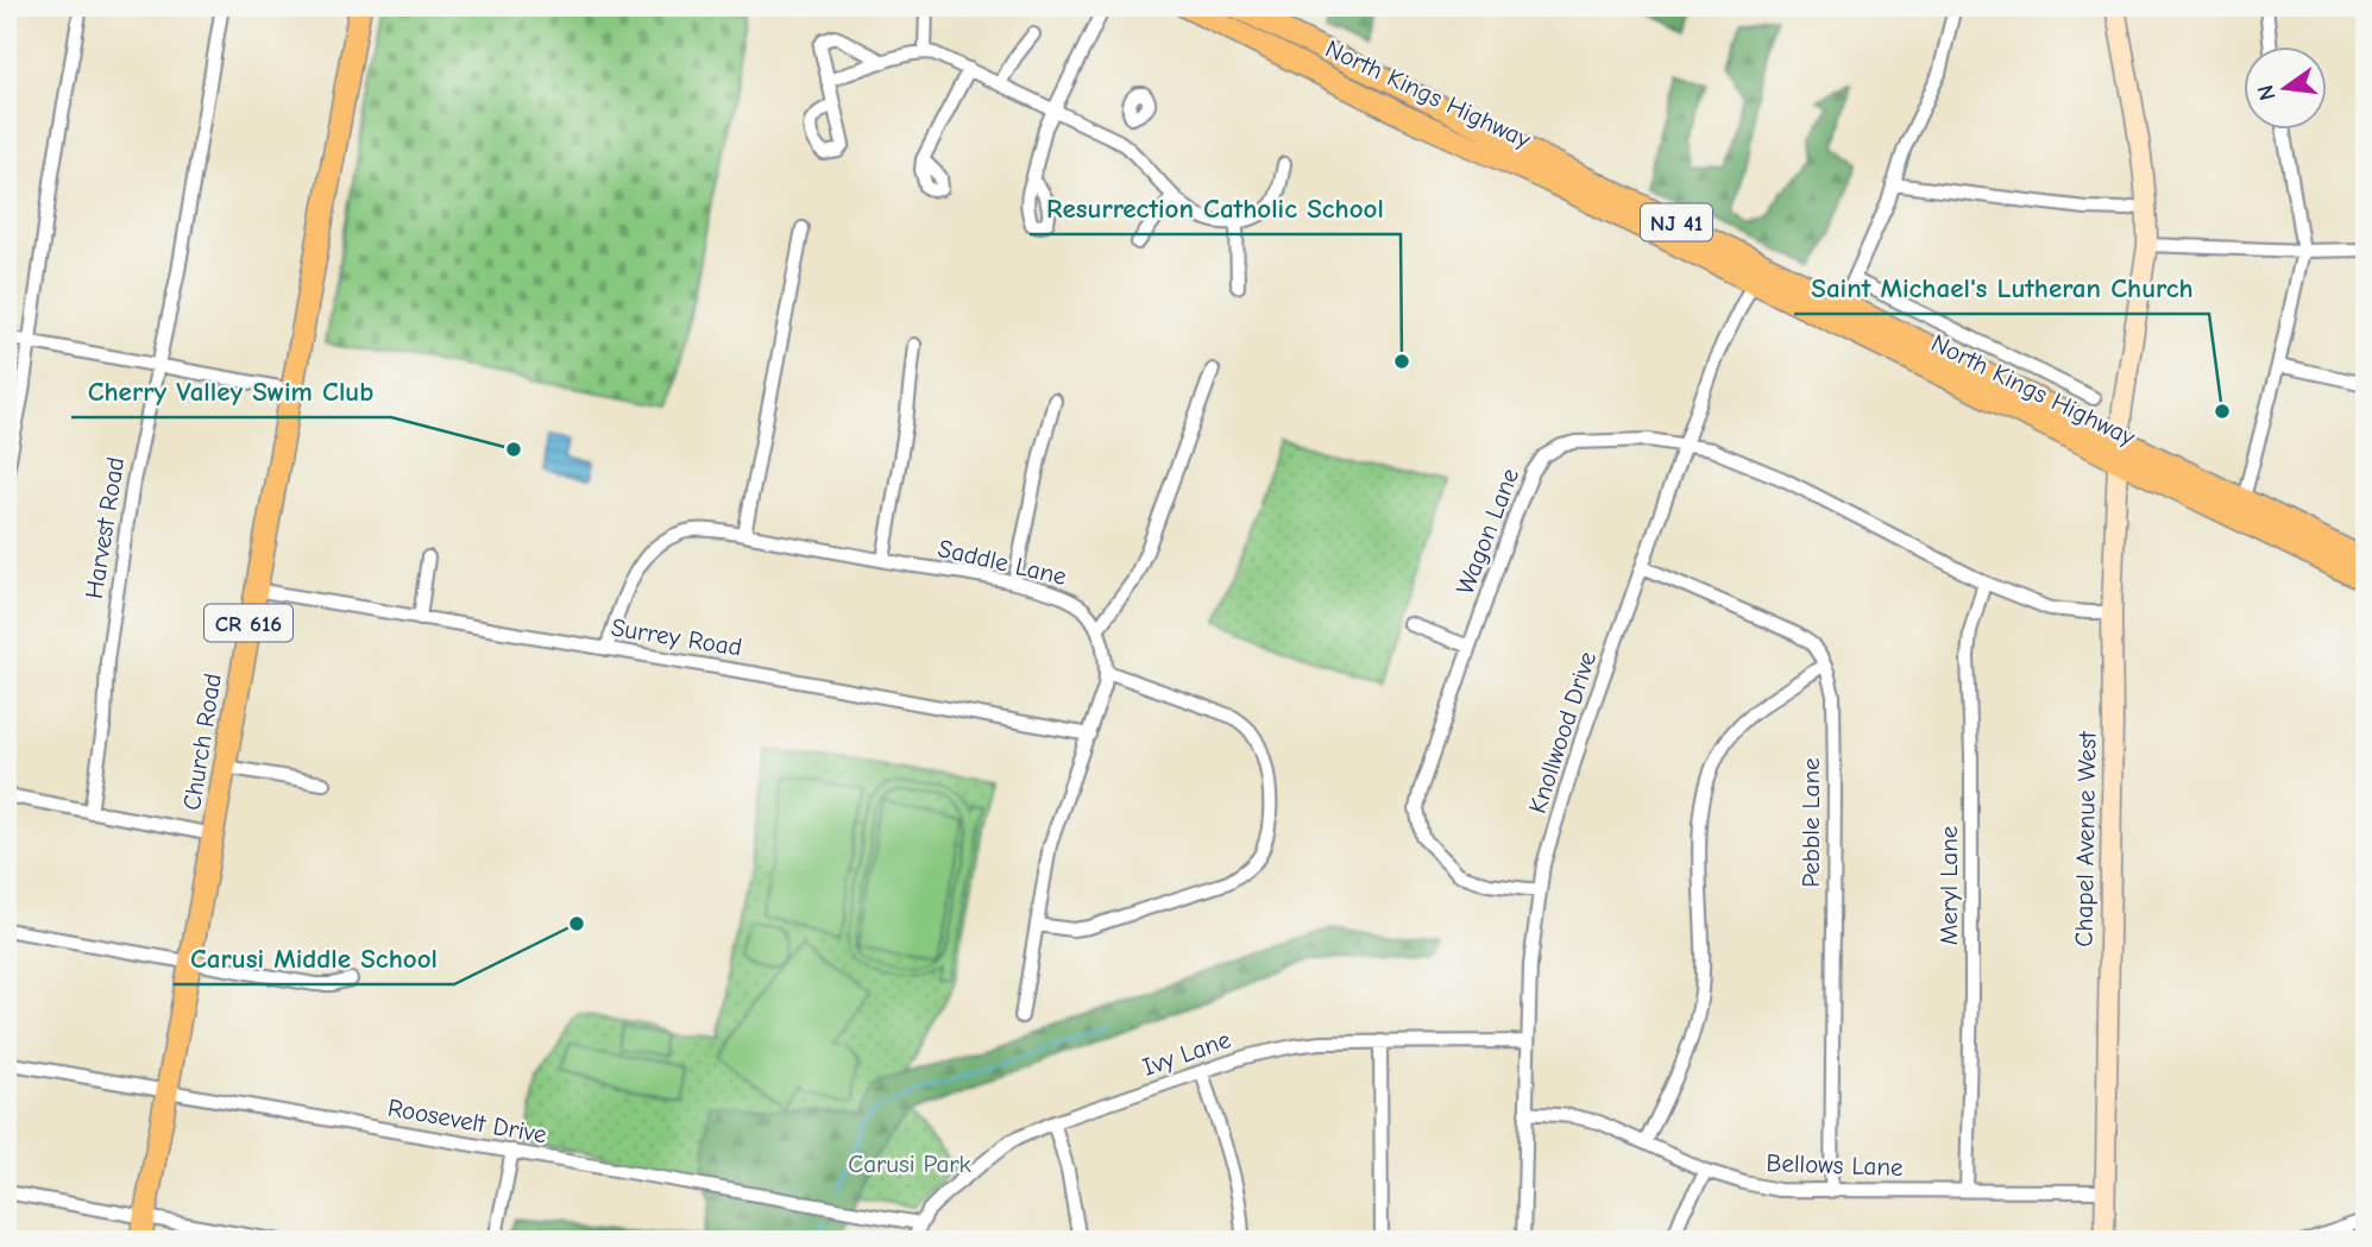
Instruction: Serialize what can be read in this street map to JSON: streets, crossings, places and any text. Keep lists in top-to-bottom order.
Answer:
{
  "streets": {
    "main road": [
      "North Kings Highway",
      "NJ 41",
      "CR 616",
      "Church Road",
      "Chapel Avenue West"
    ],
    "street": [
      "Harvest Road",
      "Wagon Lane",
      "Saddle Lane",
      "Surrey Road",
      "Knollwood Drive",
      "Pebble Lane",
      "Meryl Lane",
      "Ivy Lane",
      "Roosevelt Drive",
      "Bellows Lane"
    ]
  },
  "crossings": [
    ["North Kings Highway", "Knollwood Drive"],
    ["North Kings Highway", "Chapel Avenue West"],
    ["Wagon Lane", "Knollwood Drive"],
    ["Wagon Lane", "Chapel Avenue West"],
    ["Wagon Lane", "Meryl Lane"],
    ["Saddle Lane", "Surrey Road"],
    ["Surrey Road", "Church Road"],
    ["Knollwood Drive", "Pebble Lane"],
    ["Knollwood Drive", "Ivy Lane"],
    ["Knollwood Drive", "Bellows Lane"],
    ["Church Road", "Roosevelt Drive"],
    ["Pebble Lane", "Bellows Lane"],
    ["Chapel Avenue West", "Bellows Lane"],
    ["Meryl Lane", "Bellows Lane"],
    ["Ivy Lane", "Roosevelt Drive"]
  ],
  "parks": ["Carusi Park"],
  "places": [
    "Resurrection Catholic School",
    "Saint Michael's Lutheran Church",
    "Cherry Valley Swim Club",
    "Carusi Middle School"
  ],
  "north": "left"
}
